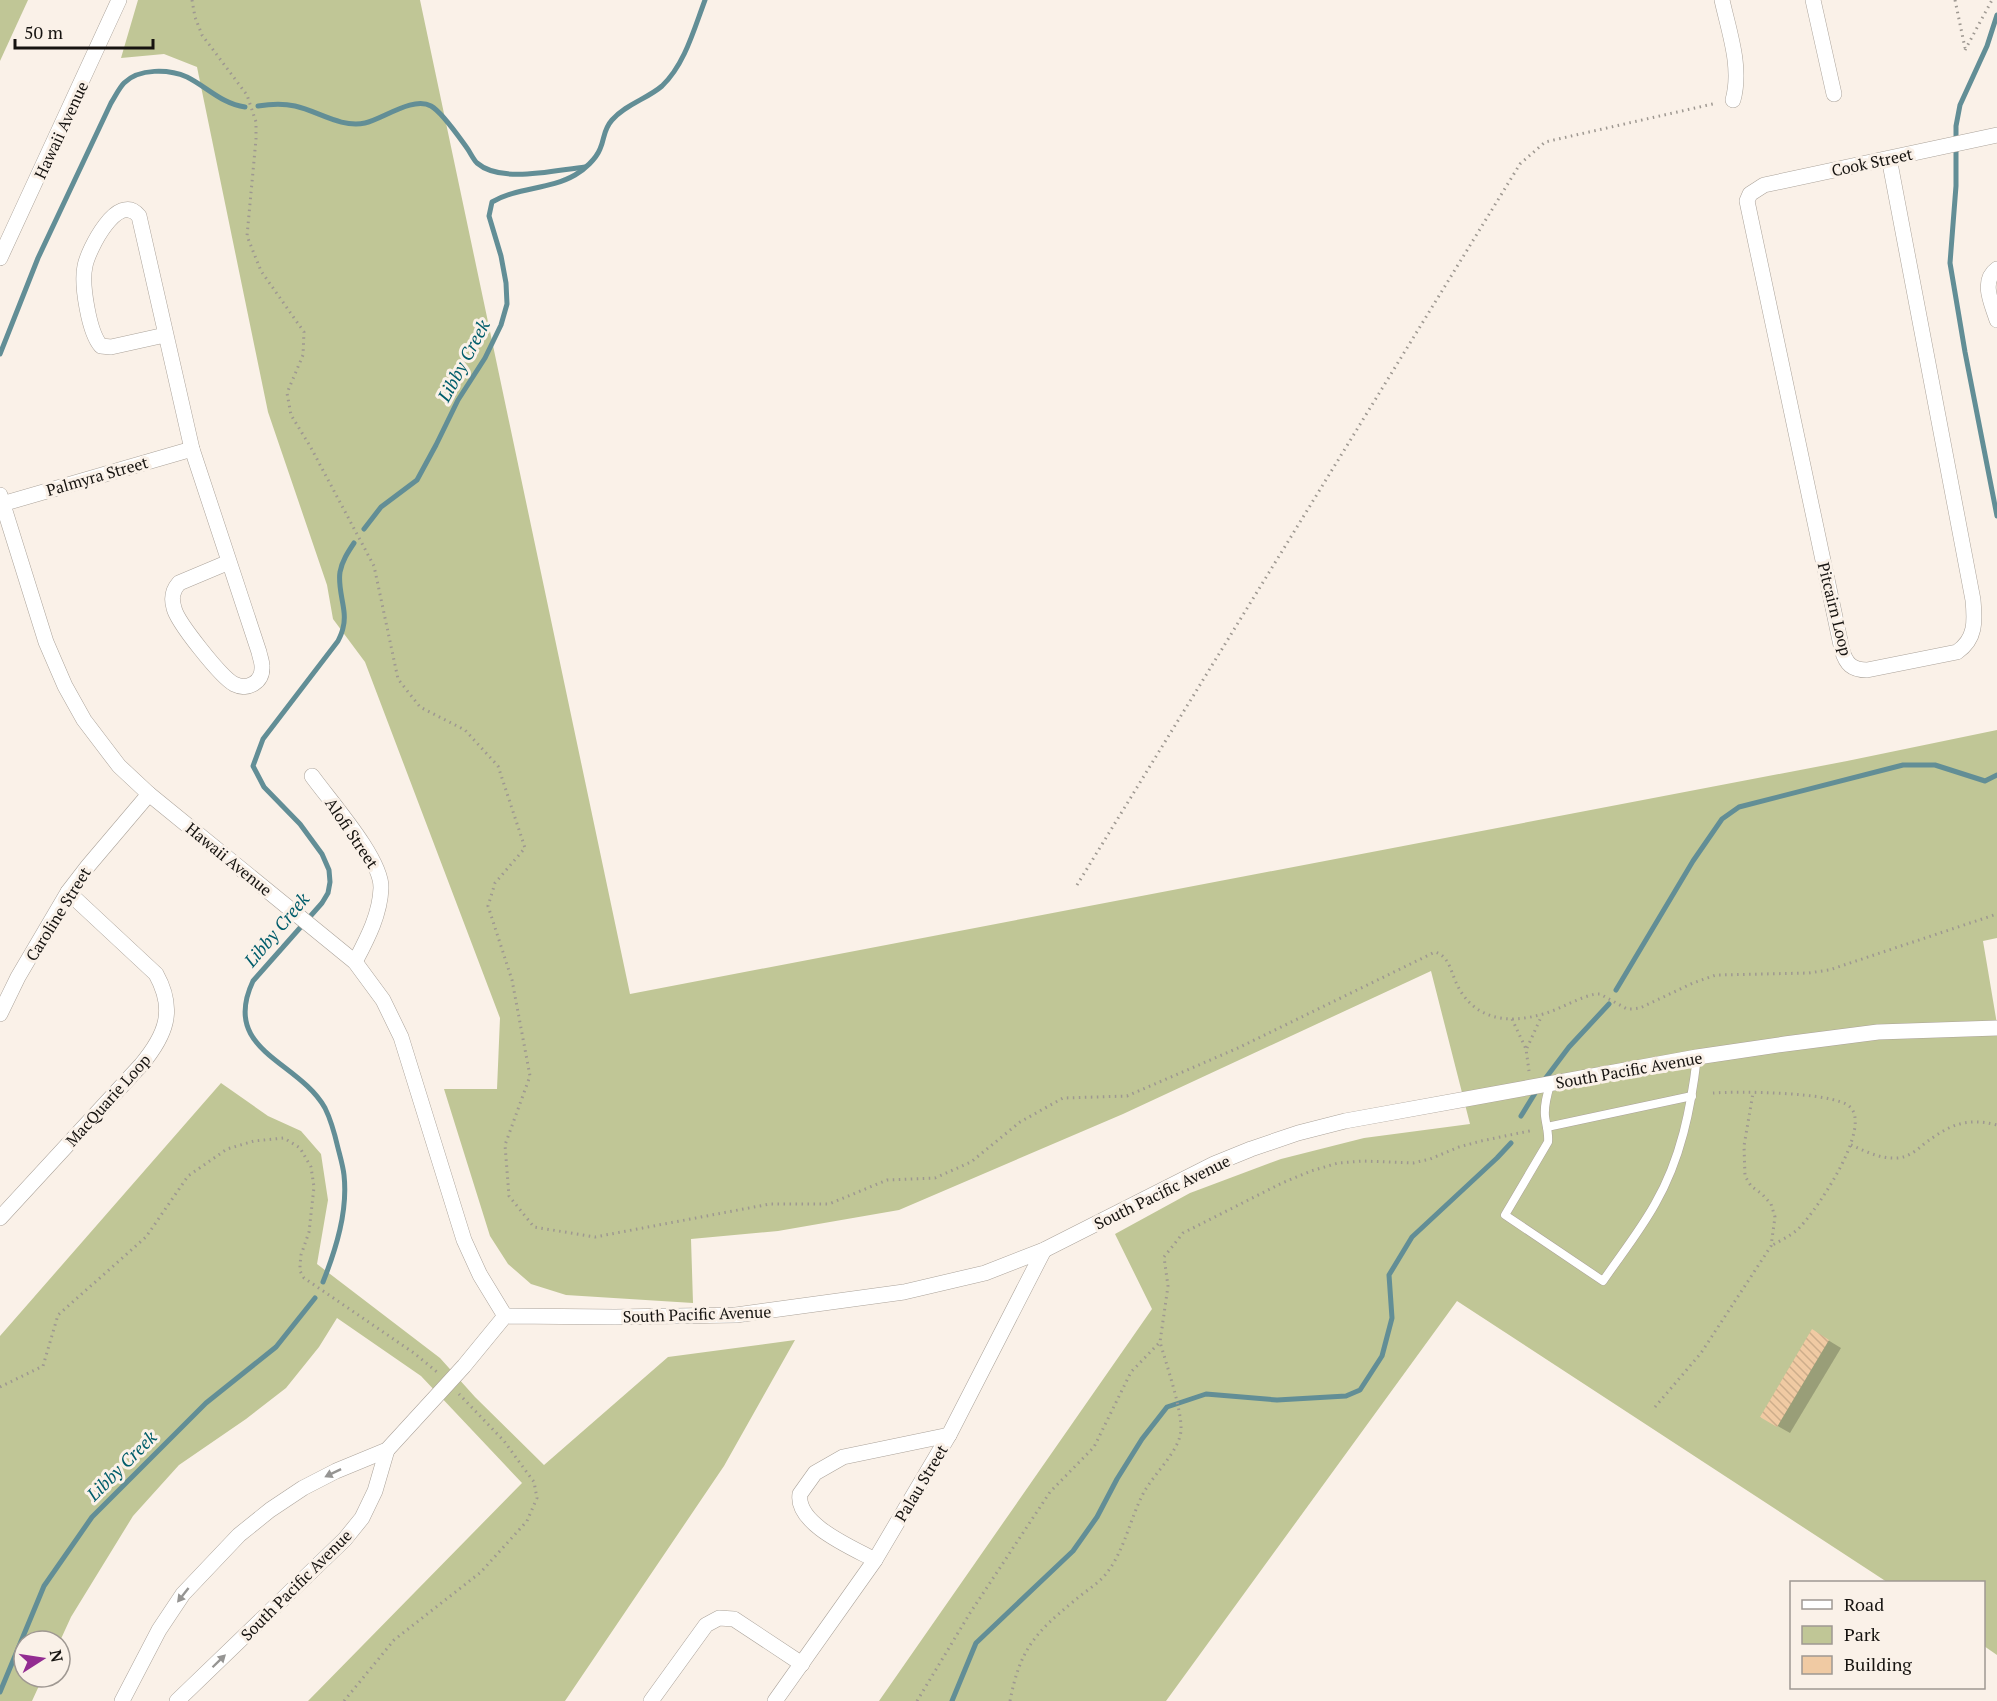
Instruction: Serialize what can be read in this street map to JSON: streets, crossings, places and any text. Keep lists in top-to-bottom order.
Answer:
{
  "streets": {
    "street": [
      "Hawaii Avenue",
      "Cook Street",
      "Palmyra Street",
      "Pitcairn Loop",
      "Alofi Street",
      "Caroline Street",
      "South Pacific Avenue",
      "MacQuarie Loop",
      "Palau Street"
    ]
  },
  "crossings": [
    ["Hawaii Avenue", "Palmyra Street"],
    ["Hawaii Avenue", "Alofi Street"],
    ["Hawaii Avenue", "Caroline Street"],
    ["Hawaii Avenue", "South Pacific Avenue"],
    ["Cook Street", "Pitcairn Loop"],
    ["Caroline Street", "MacQuarie Loop"],
    ["South Pacific Avenue", "Palau Street"]
  ],
  "water": ["Libby Creek"],
  "legend": ["Road", "Park", "Building"],
  "scale_bar": "50 m",
  "north": "right"
}
